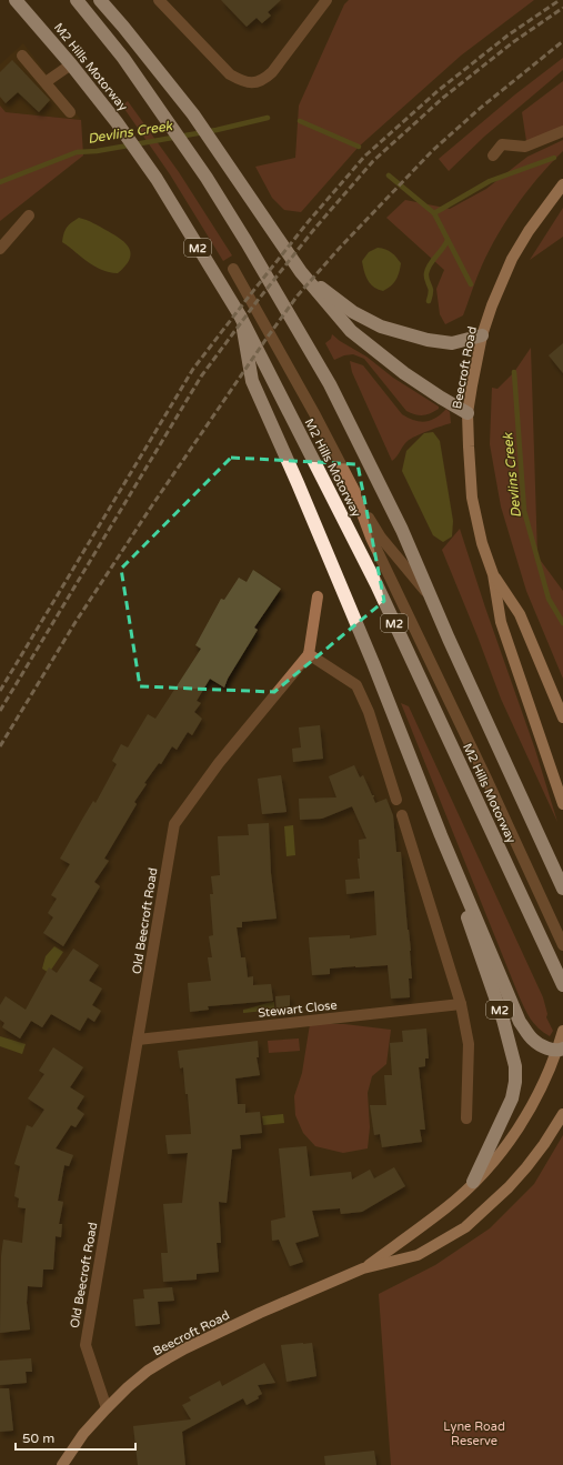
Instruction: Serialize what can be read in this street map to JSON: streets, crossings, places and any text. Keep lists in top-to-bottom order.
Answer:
{
  "streets": {
    "highway": ["M2 Hills Motorway", "M2"],
    "main road": ["Beecroft Road"],
    "street": ["Old Beecroft Road", "Stewart Close"]
  },
  "crossings": [
    ["M2 Hills Motorway", "M2"],
    ["M2", "Beecroft Road"],
    ["Beecroft Road", "Old Beecroft Road"],
    ["Old Beecroft Road", "Stewart Close"]
  ],
  "water": ["Devlins Creek"],
  "parks": ["Lyne Road Reserve"],
  "scale_bar": "50 m"
}
